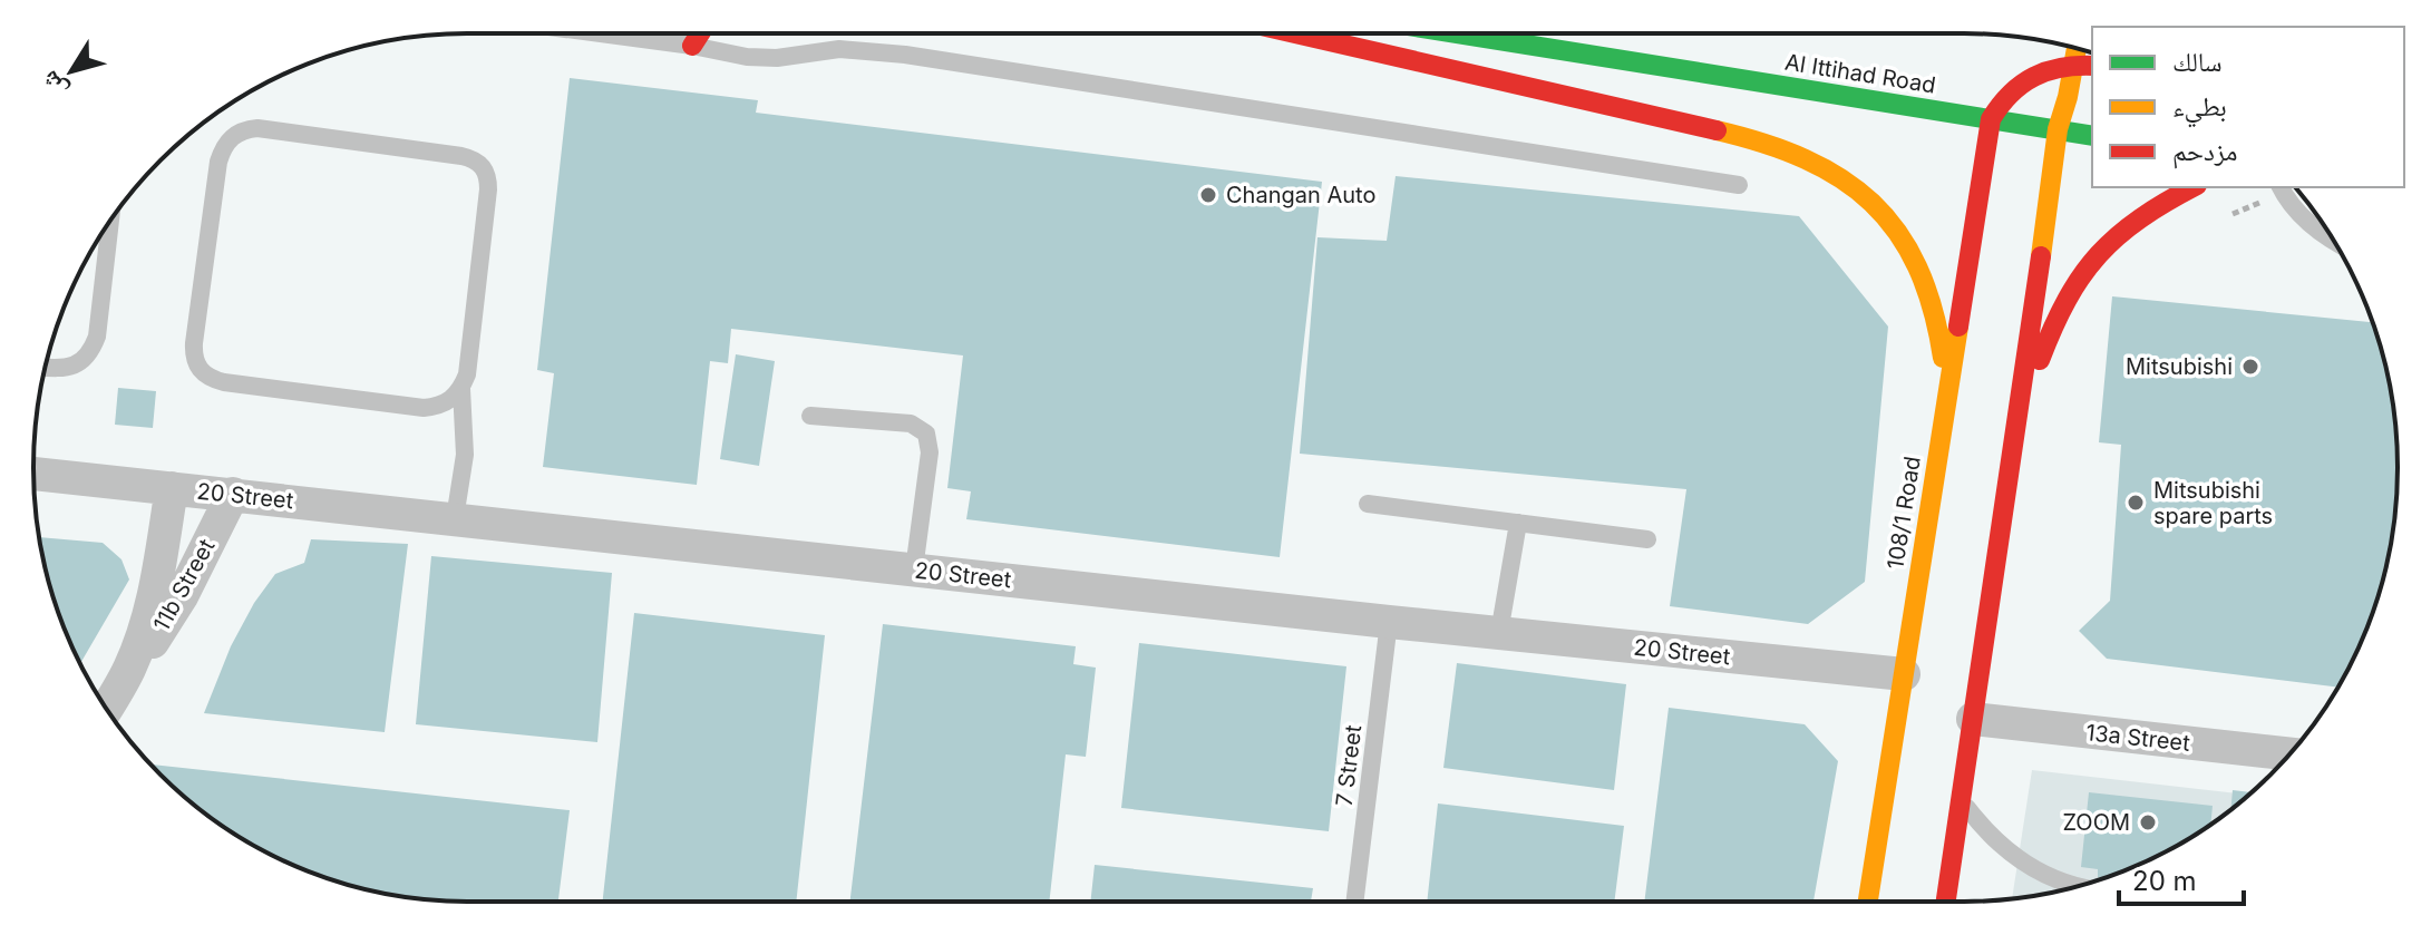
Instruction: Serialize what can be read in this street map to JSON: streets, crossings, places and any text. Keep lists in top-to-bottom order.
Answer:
{
  "streets": {
    "main road": ["Al Ittihad Road", "108/1 Road"],
    "street": ["20 Street", "11b Street", "13a Street"],
    "lane": ["7 Street"]
  },
  "crossings": [
    ["Al Ittihad Road", "108/1 Road"],
    ["20 Street", "108/1 Road"],
    ["20 Street", "11b Street"],
    ["20 Street", "7 Street"]
  ],
  "places": [
    "Changan Auto",
    "Mitsubishi",
    "Mitsubishi spare parts",
    "ZOOM"
  ],
  "legend": ["سالك", "بطيء", "مزدحم"],
  "scale_bar": "20 m",
  "north": "bottom left"
}
